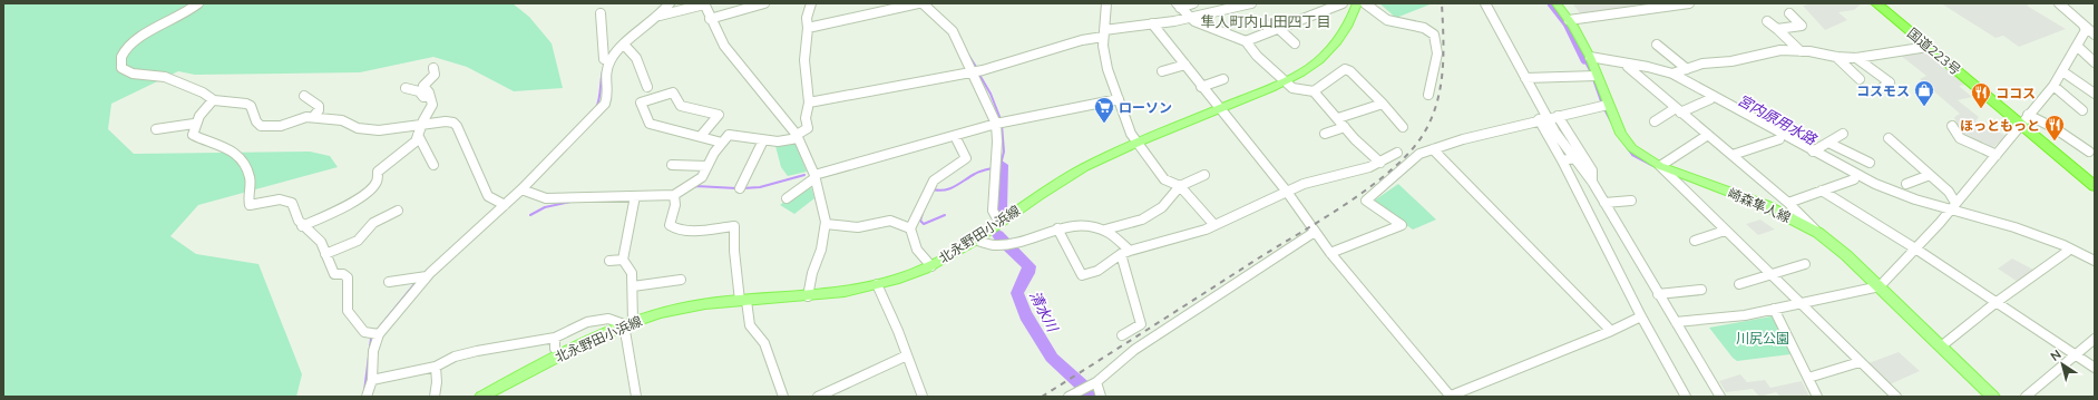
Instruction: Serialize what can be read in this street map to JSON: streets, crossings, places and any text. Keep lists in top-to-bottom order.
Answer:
{
  "streets": {
    "highway": ["国道223号"],
    "main road": ["崎森隼人線", "北永野田小浜線"]
  },
  "districts": ["隼人町内山田四丁目"],
  "water": ["宮内原用水路", "清水川"],
  "parks": ["川尻公園"],
  "places": {
    "shop": ["コスモス"],
    "restaurant": ["ココス", "ほっともっと"],
    "supermarket": ["ローソン"]
  },
  "north": "top left"
}
